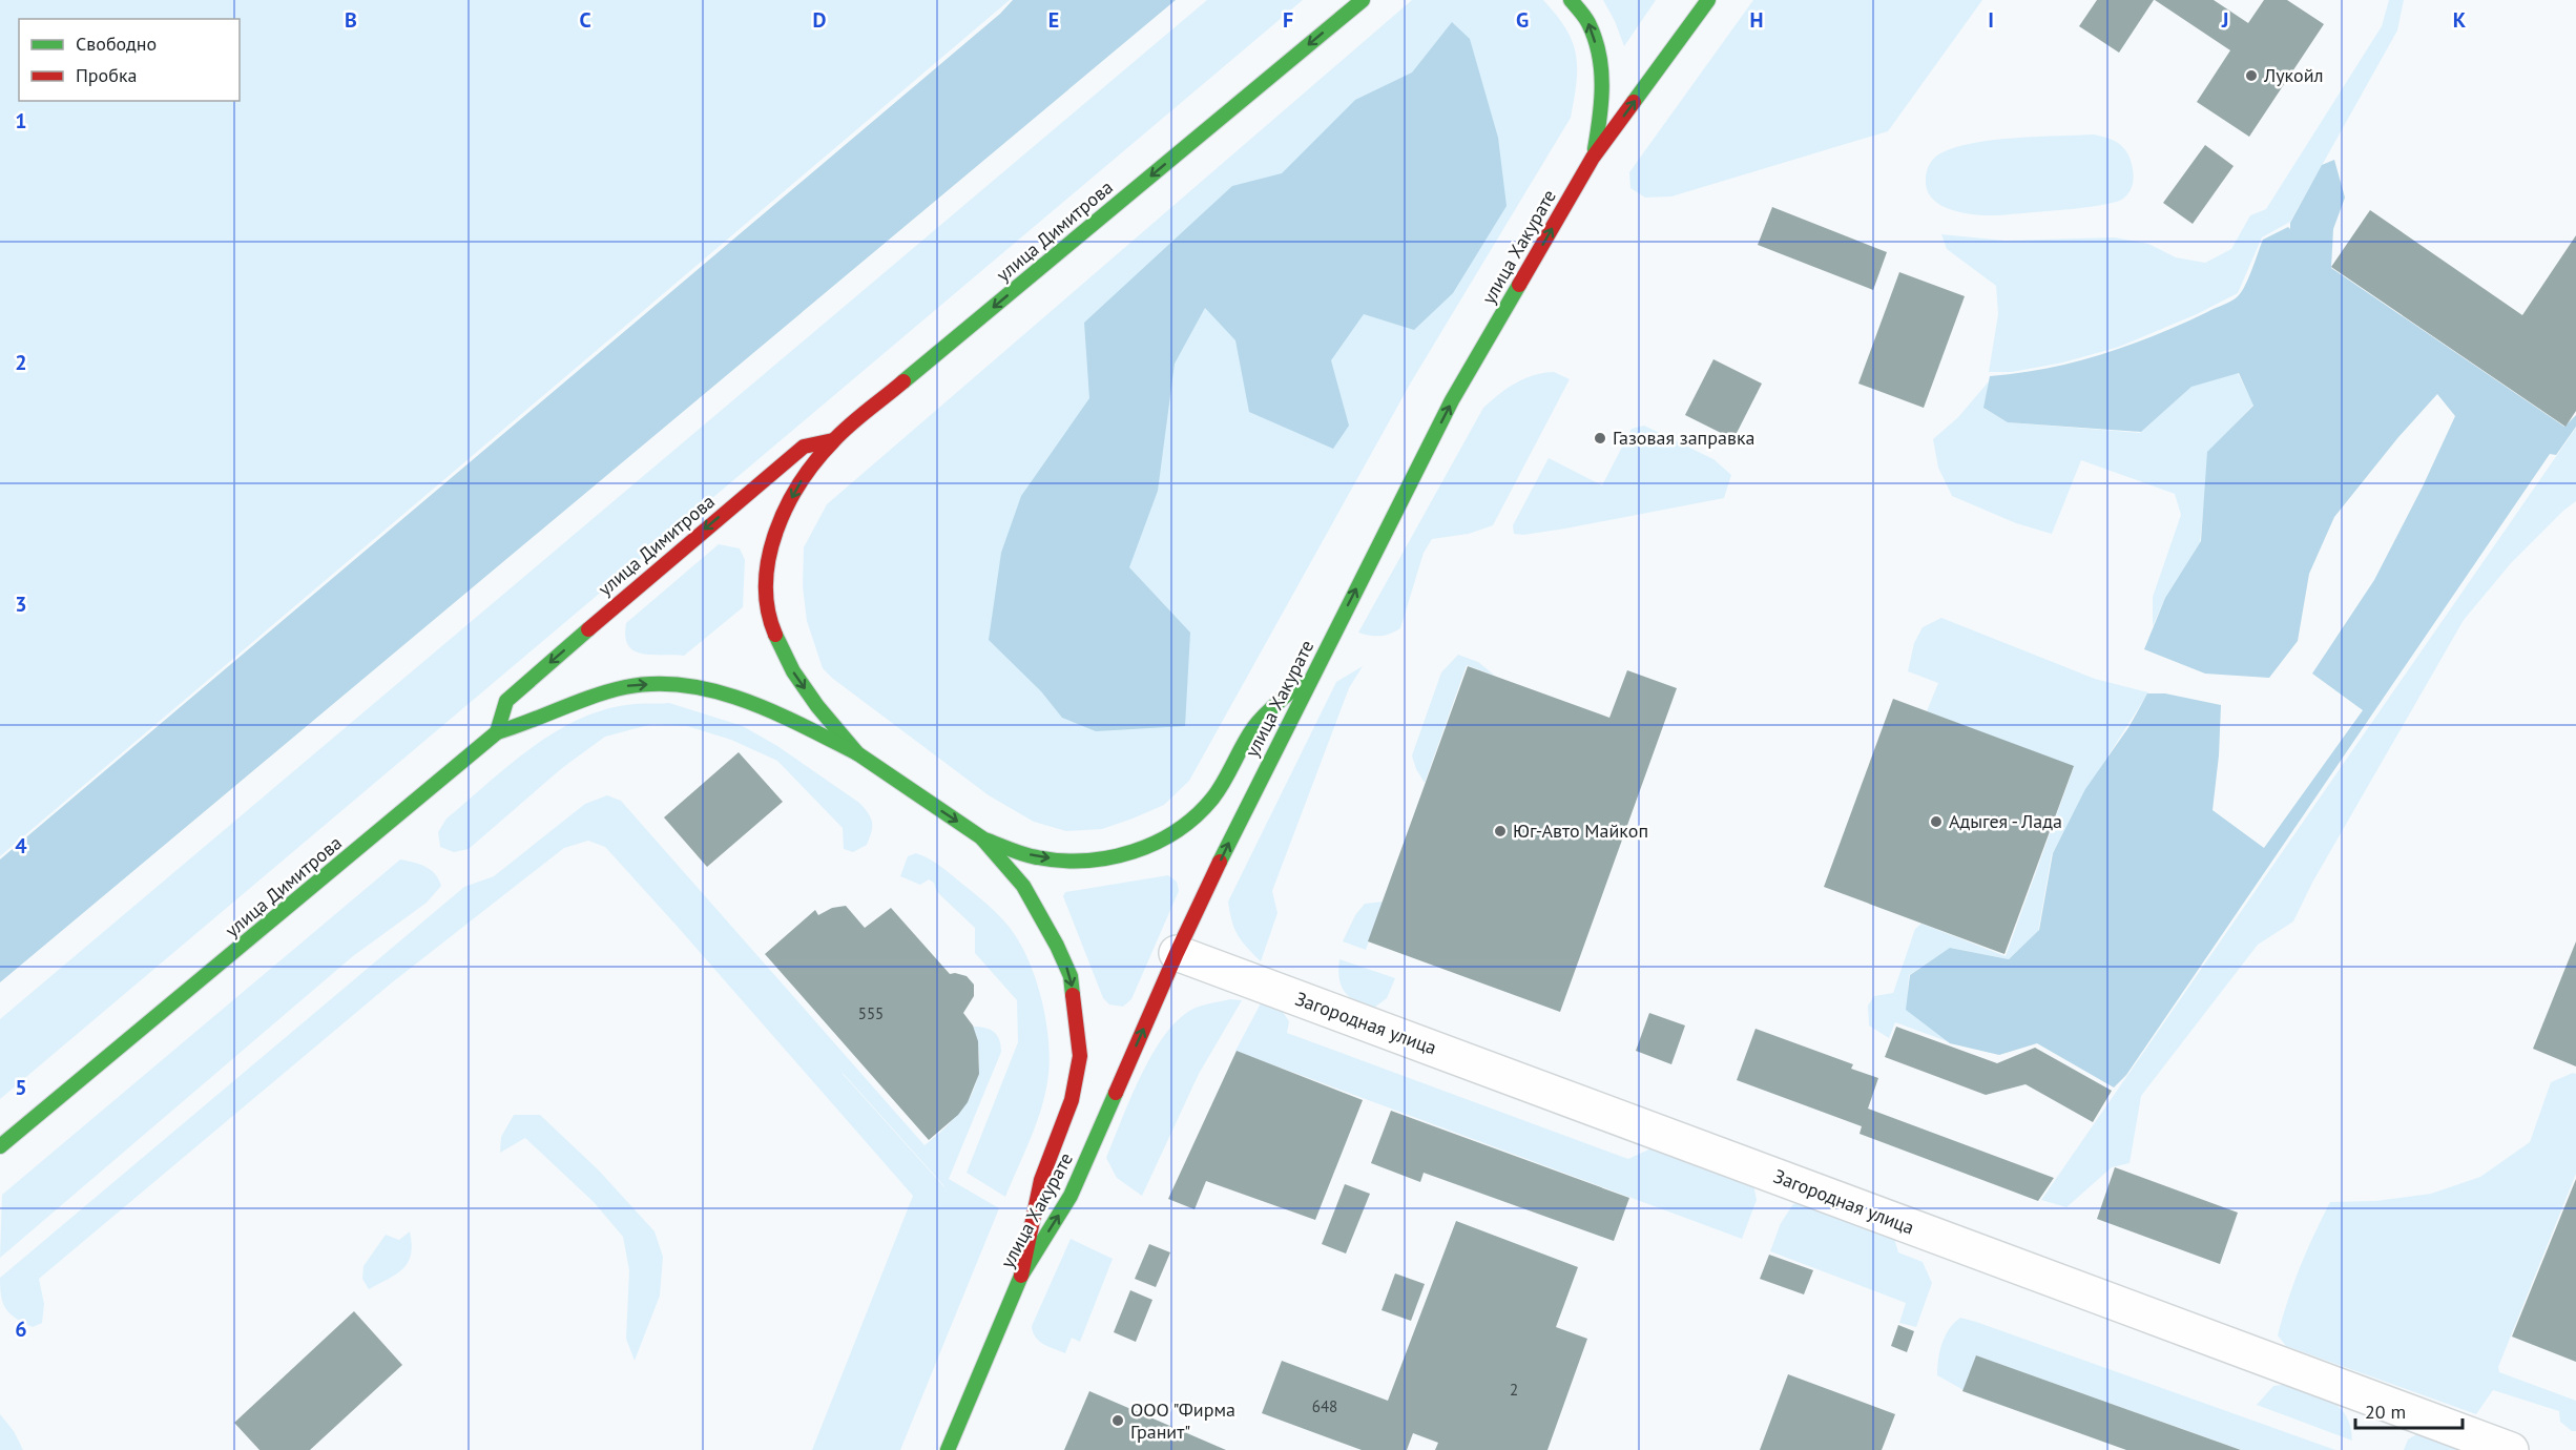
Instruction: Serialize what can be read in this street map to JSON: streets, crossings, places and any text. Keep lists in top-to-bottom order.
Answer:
{
  "streets": {
    "main road": ["улица Димитрова", "улица Хакурате"],
    "street": ["Загородная улица"]
  },
  "crossings": [
    ["улица Хакурате", "Загородная улица"]
  ],
  "one_way": ["улица Димитрова", "улица Хакурате"],
  "places": [
    "Лукойл",
    "Газовая заправка",
    "Адыгея - Лада",
    "Юг-Авто Майкоп",
    "ООО \"Фирма Гранит\""
  ],
  "house_numbers": ["555", "2", "648"],
  "legend": ["Свободно", "Пробка"],
  "scale_bar": "20 m",
  "grid": {
    "columns": [
      "B",
      "C",
      "D",
      "E",
      "F",
      "G",
      "H",
      "I",
      "J",
      "K"
    ],
    "rows": [
      "1",
      "2",
      "3",
      "4",
      "5",
      "6"
    ]
  }
}
